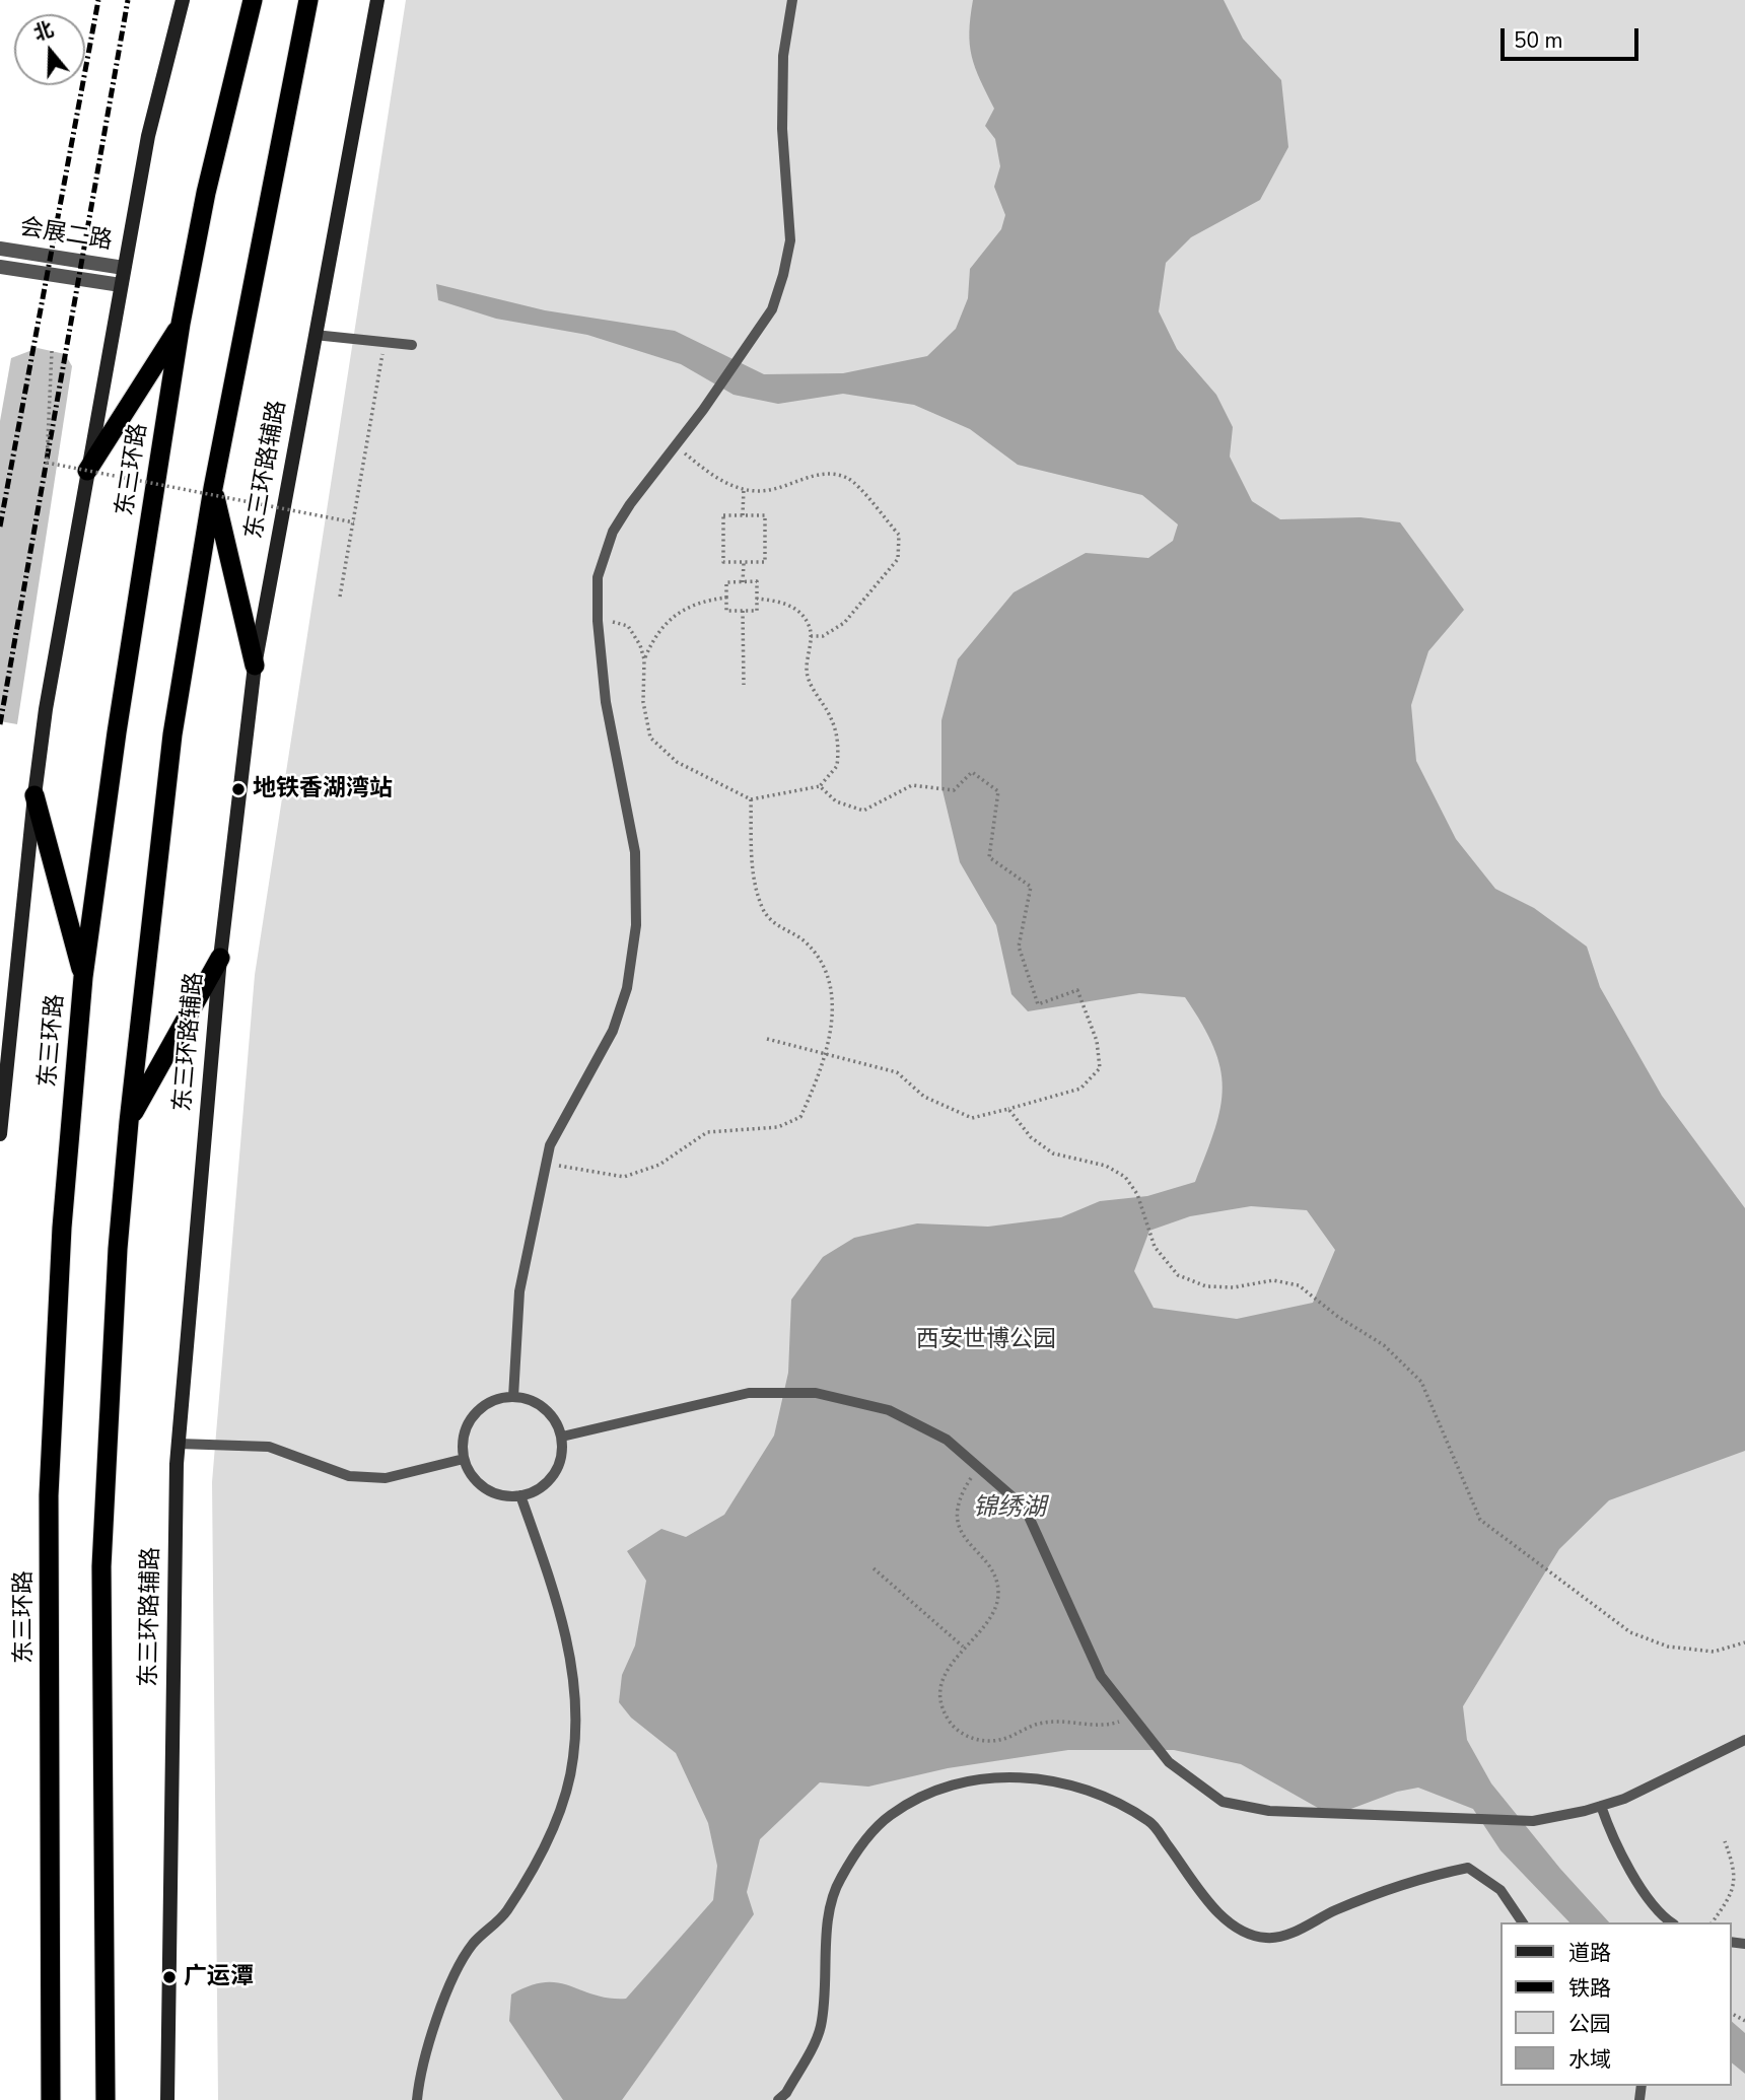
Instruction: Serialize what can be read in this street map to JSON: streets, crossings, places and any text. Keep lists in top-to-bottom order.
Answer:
{
  "streets": {
    "highway": ["东三环路"],
    "main road": ["东三环路辅路"],
    "street": ["会展二路"]
  },
  "water": ["锦绣湖"],
  "parks": ["西安世博公园"],
  "places": ["地铁香湖湾站", "广运潭"],
  "legend": [
    "道路",
    "铁路",
    "公园",
    "水域"
  ],
  "scale_bar": "50 m",
  "north": "top"
}
